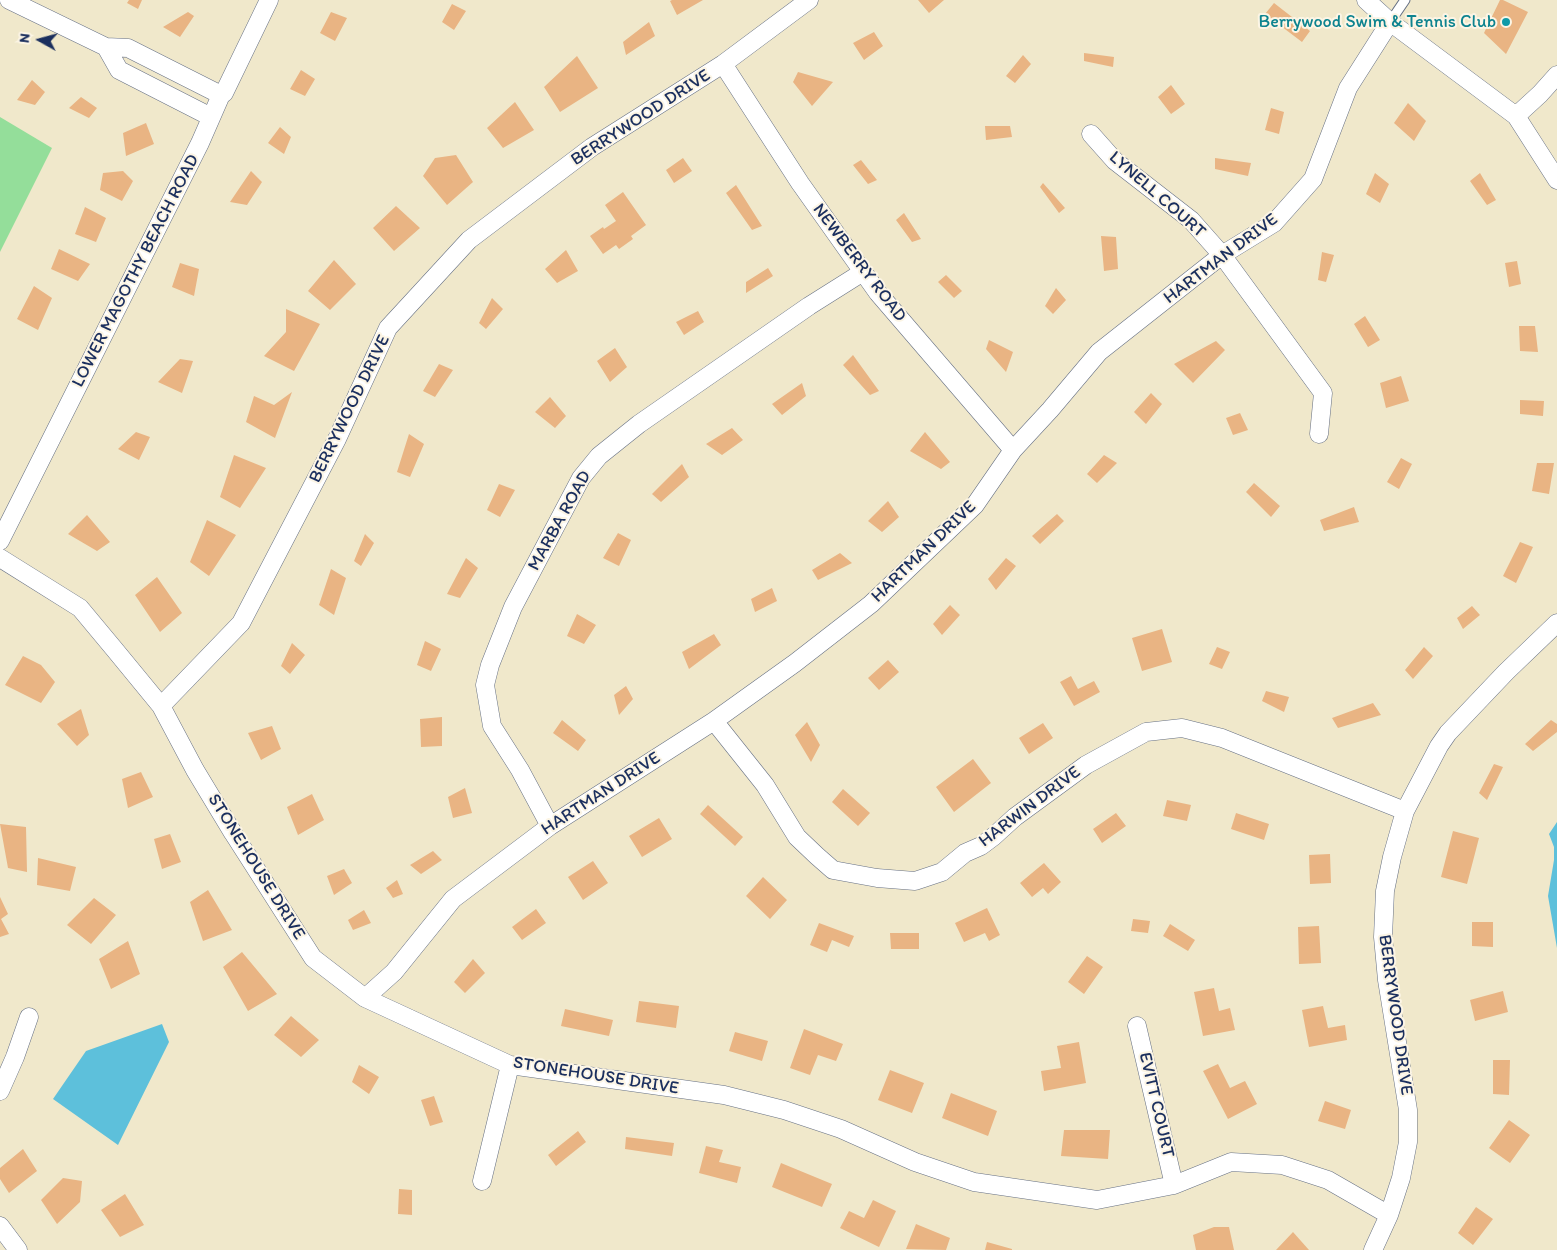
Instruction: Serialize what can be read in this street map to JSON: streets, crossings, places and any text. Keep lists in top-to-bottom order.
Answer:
{
  "streets": {
    "street": [
      "BERRYWOOD DRIVE",
      "LYNELL COURT",
      "HARTMAN DRIVE",
      "NEWBERRY ROAD",
      "LOWER MAGOTHY BEACH ROAD",
      "MARBA ROAD",
      "HARWIN DRIVE",
      "STONEHOUSE DRIVE",
      "EVITT COURT"
    ]
  },
  "crossings": [
    ["BERRYWOOD DRIVE", "NEWBERRY ROAD"],
    ["BERRYWOOD DRIVE", "HARWIN DRIVE"],
    ["BERRYWOOD DRIVE", "STONEHOUSE DRIVE"],
    ["LYNELL COURT", "HARTMAN DRIVE"],
    ["HARTMAN DRIVE", "NEWBERRY ROAD"],
    ["HARTMAN DRIVE", "MARBA ROAD"],
    ["HARTMAN DRIVE", "HARWIN DRIVE"],
    ["HARTMAN DRIVE", "STONEHOUSE DRIVE"],
    ["NEWBERRY ROAD", "MARBA ROAD"],
    ["STONEHOUSE DRIVE", "EVITT COURT"]
  ],
  "places": ["Berrywood Swim & Tennis Club"],
  "north": "left"
}
